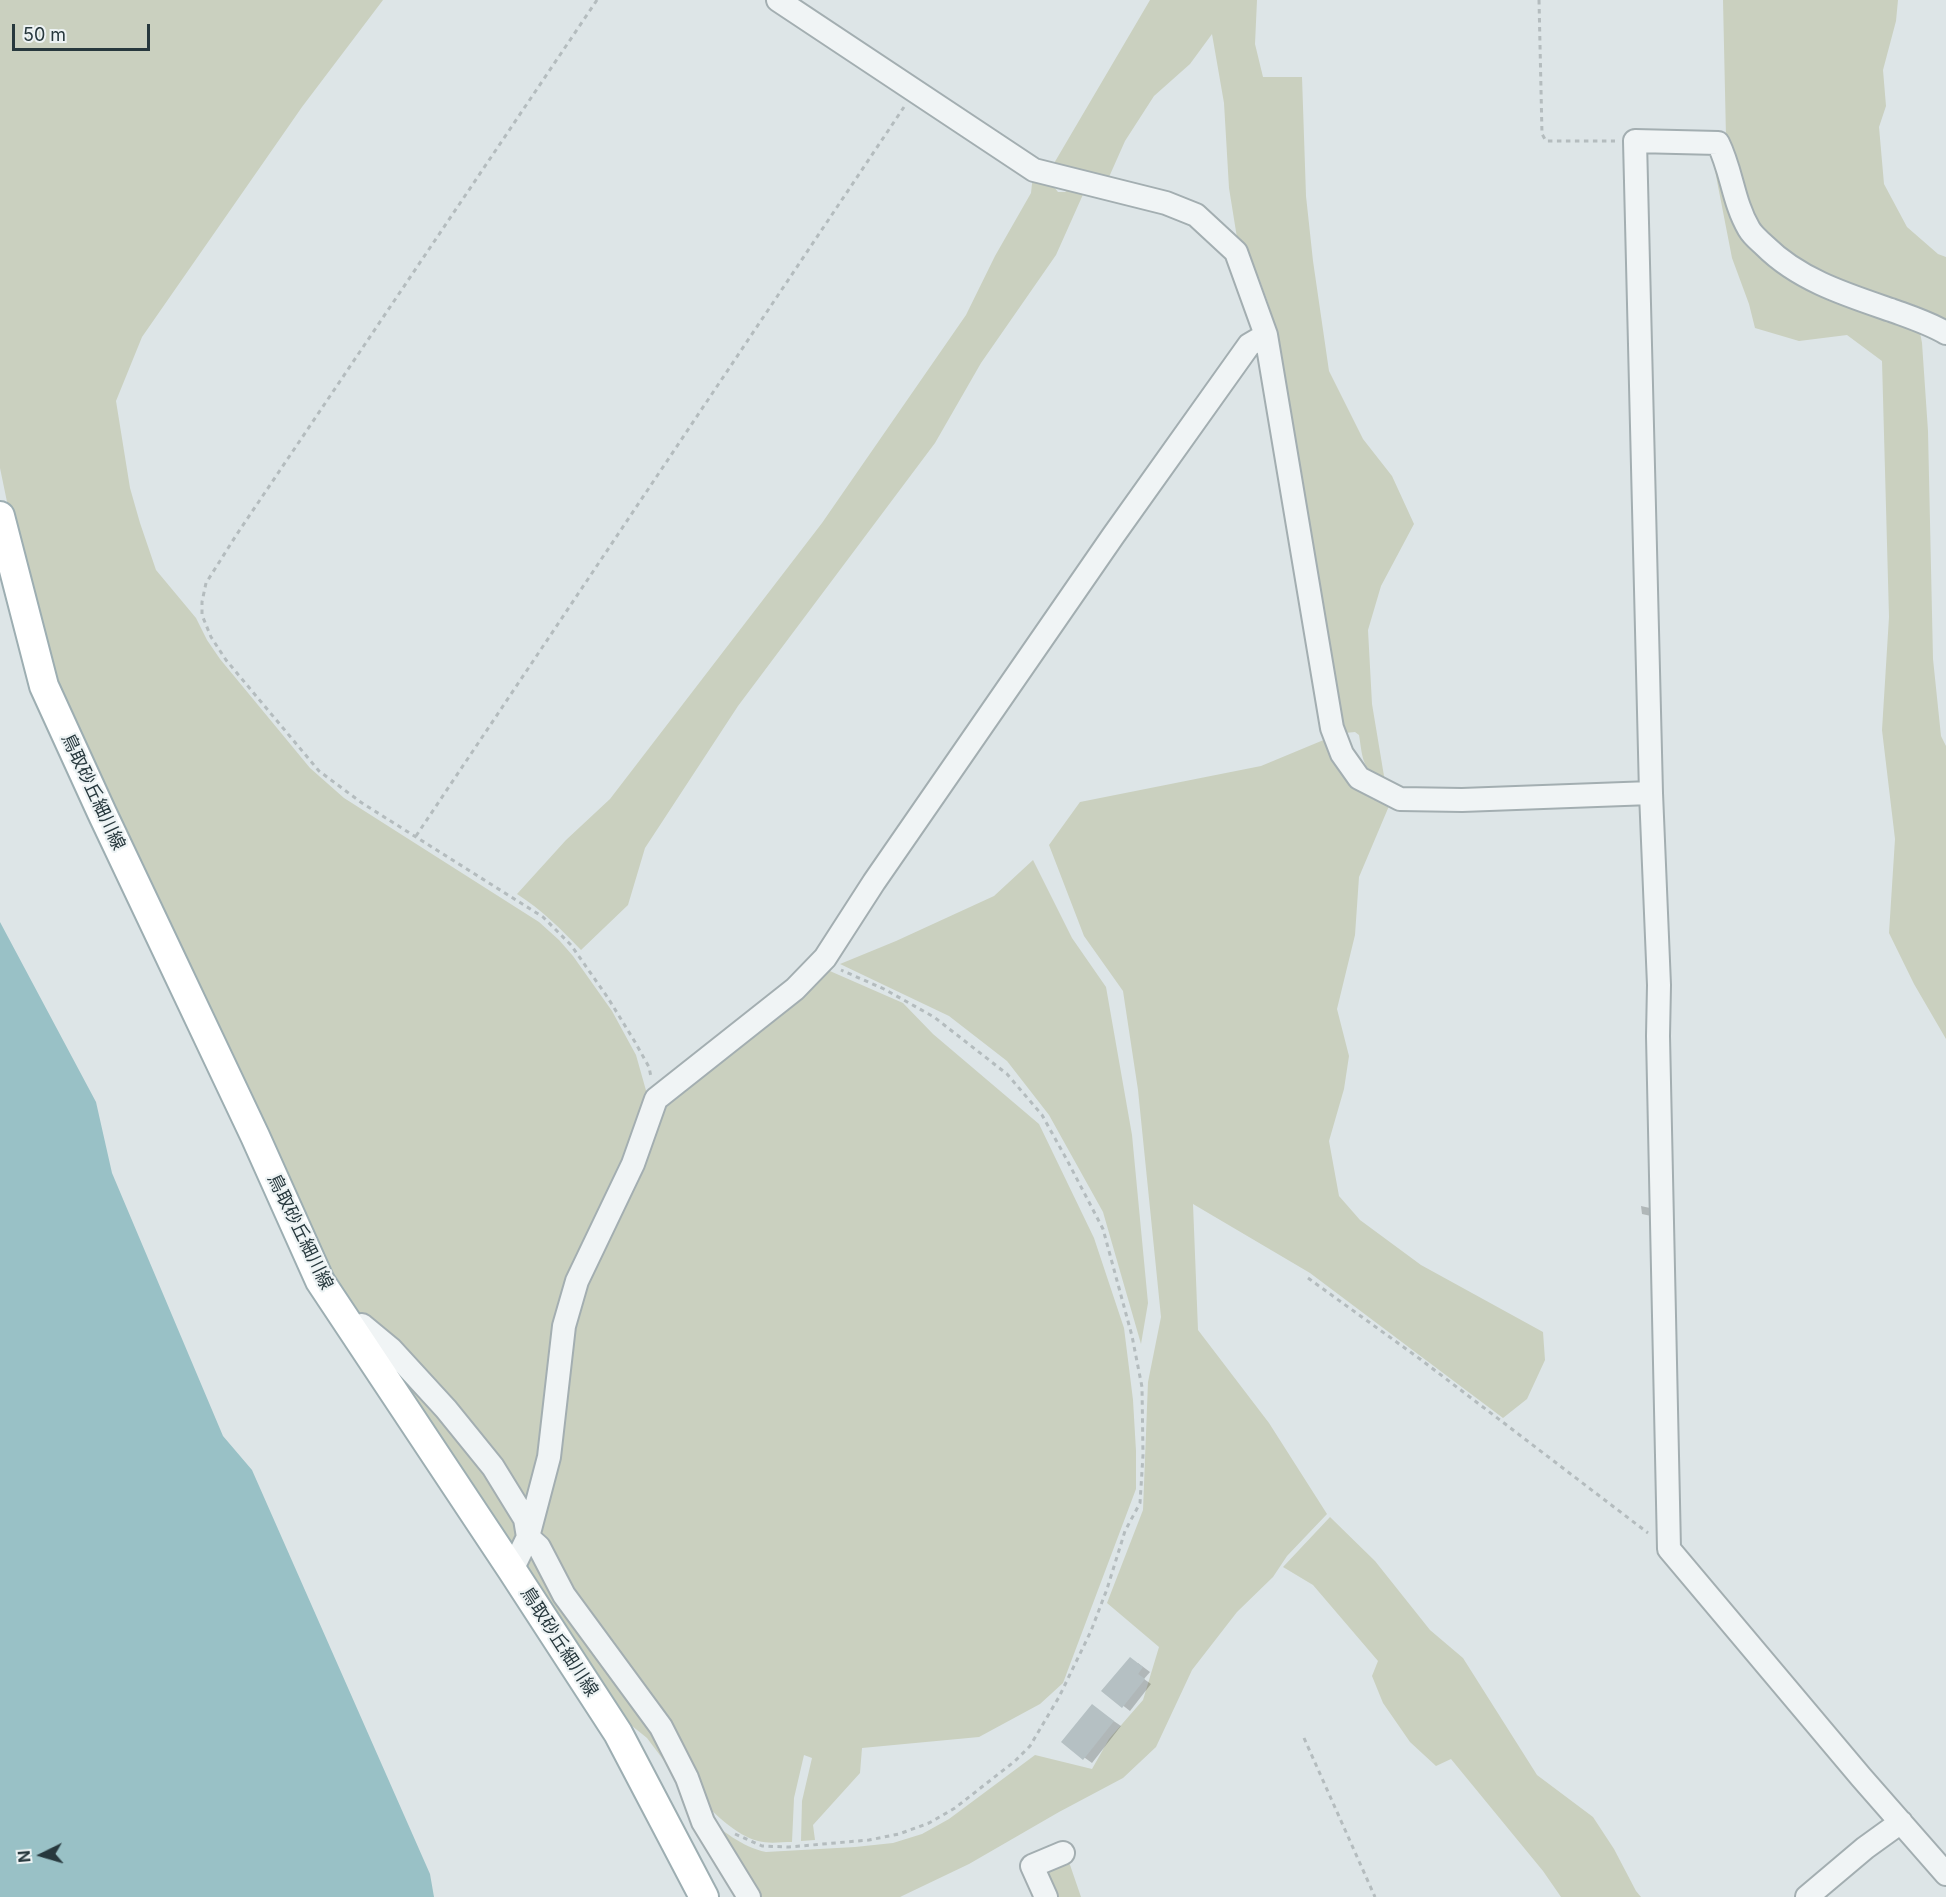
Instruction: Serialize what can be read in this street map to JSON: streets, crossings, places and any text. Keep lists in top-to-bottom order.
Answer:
{
  "streets": {
    "main road": ["鳥取砂丘細川線"]
  },
  "scale_bar": "50 m",
  "north": "left"
}
